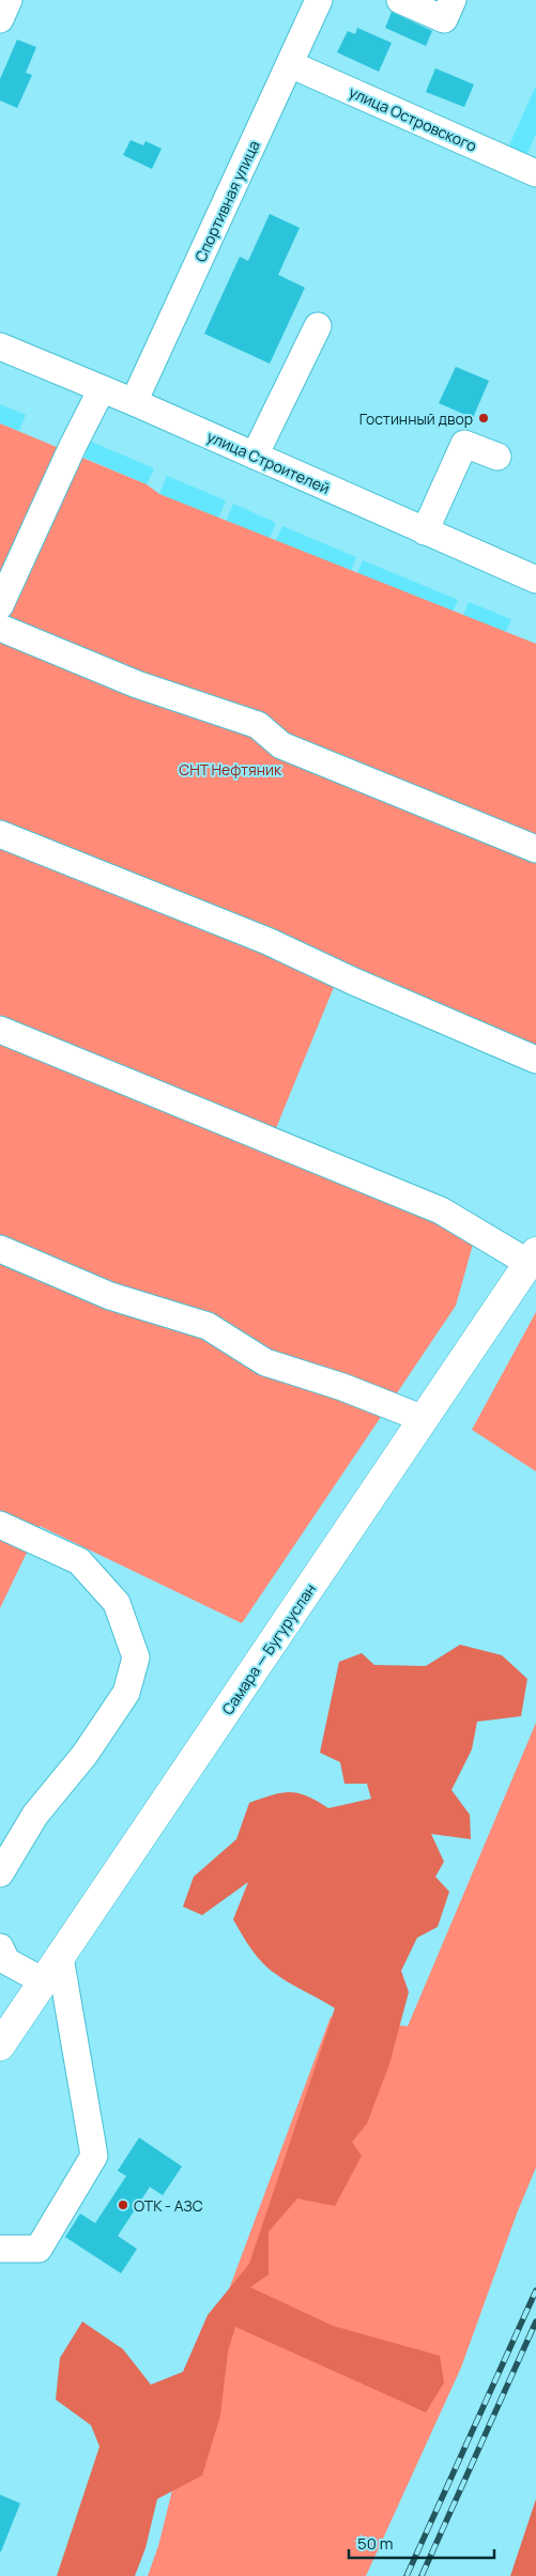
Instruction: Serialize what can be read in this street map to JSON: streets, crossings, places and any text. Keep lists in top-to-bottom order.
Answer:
{
  "streets": {
    "main road": ["Самара — Бугуруслан"],
    "street": ["улица Островского", "Спортивная улица", "улица Строителей"]
  },
  "crossings": [
    ["улица Островского", "Спортивная улица"],
    ["Спортивная улица", "улица Строителей"]
  ],
  "parks": ["СНТ Нефтяник"],
  "places": ["Гостинный двор", "ОТК - АЗС"],
  "scale_bar": "50 m"
}
